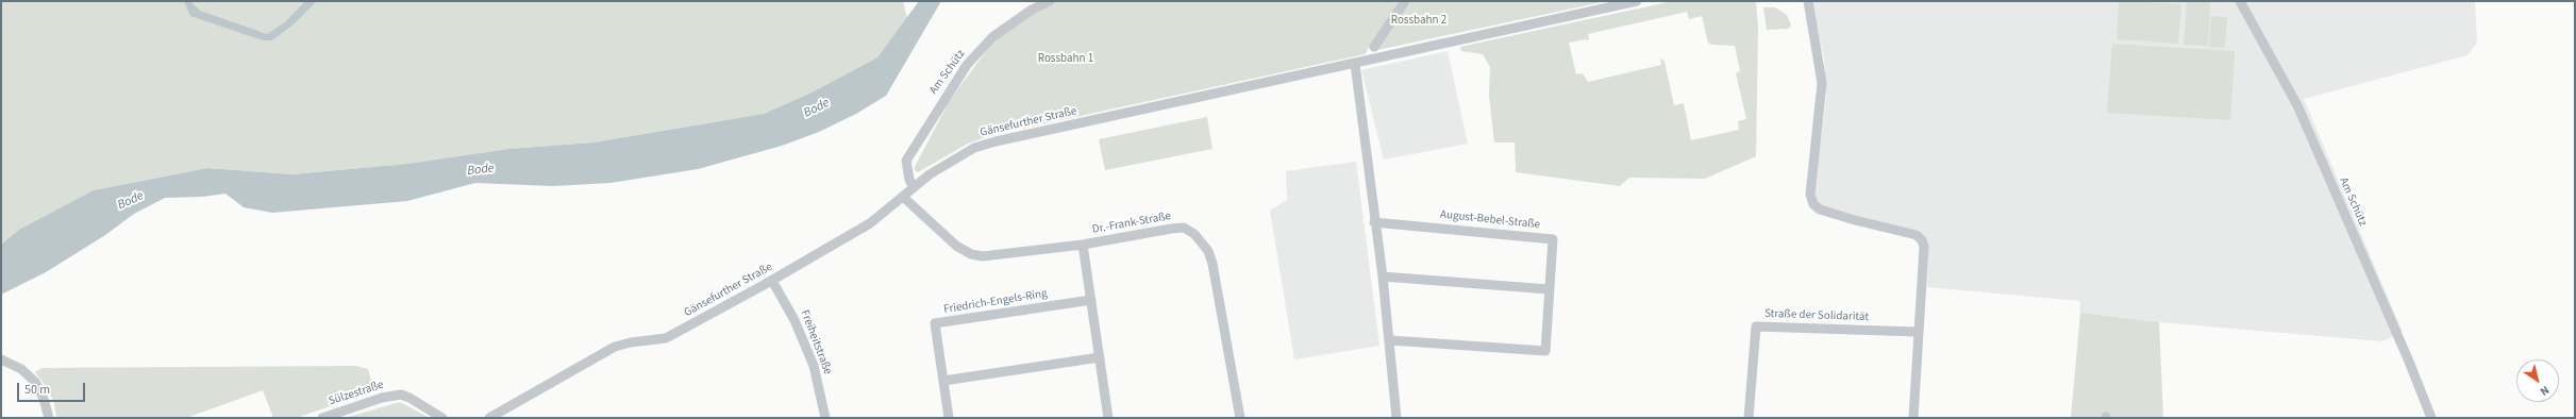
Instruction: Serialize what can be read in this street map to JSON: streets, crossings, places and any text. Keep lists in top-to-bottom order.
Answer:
{
  "streets": {
    "street": [
      "Am Schütz",
      "Gänsefurther Straße",
      "August-Bebel-Straße",
      "Dr.-Frank-Straße",
      "Friedrich-Engels-Ring",
      "Straße der Solidarität",
      "Freiheitstraße",
      "Sülzestraße"
    ]
  },
  "crossings": [
    ["Am Schütz", "Gänsefurther Straße"],
    ["Gänsefurther Straße", "Dr.-Frank-Straße"],
    ["Gänsefurther Straße", "Freiheitstraße"]
  ],
  "water": ["Bode"],
  "parks": ["Rossbahn 2", "Rossbahn 1"],
  "scale_bar": "50 m",
  "north": "bottom right"
}
